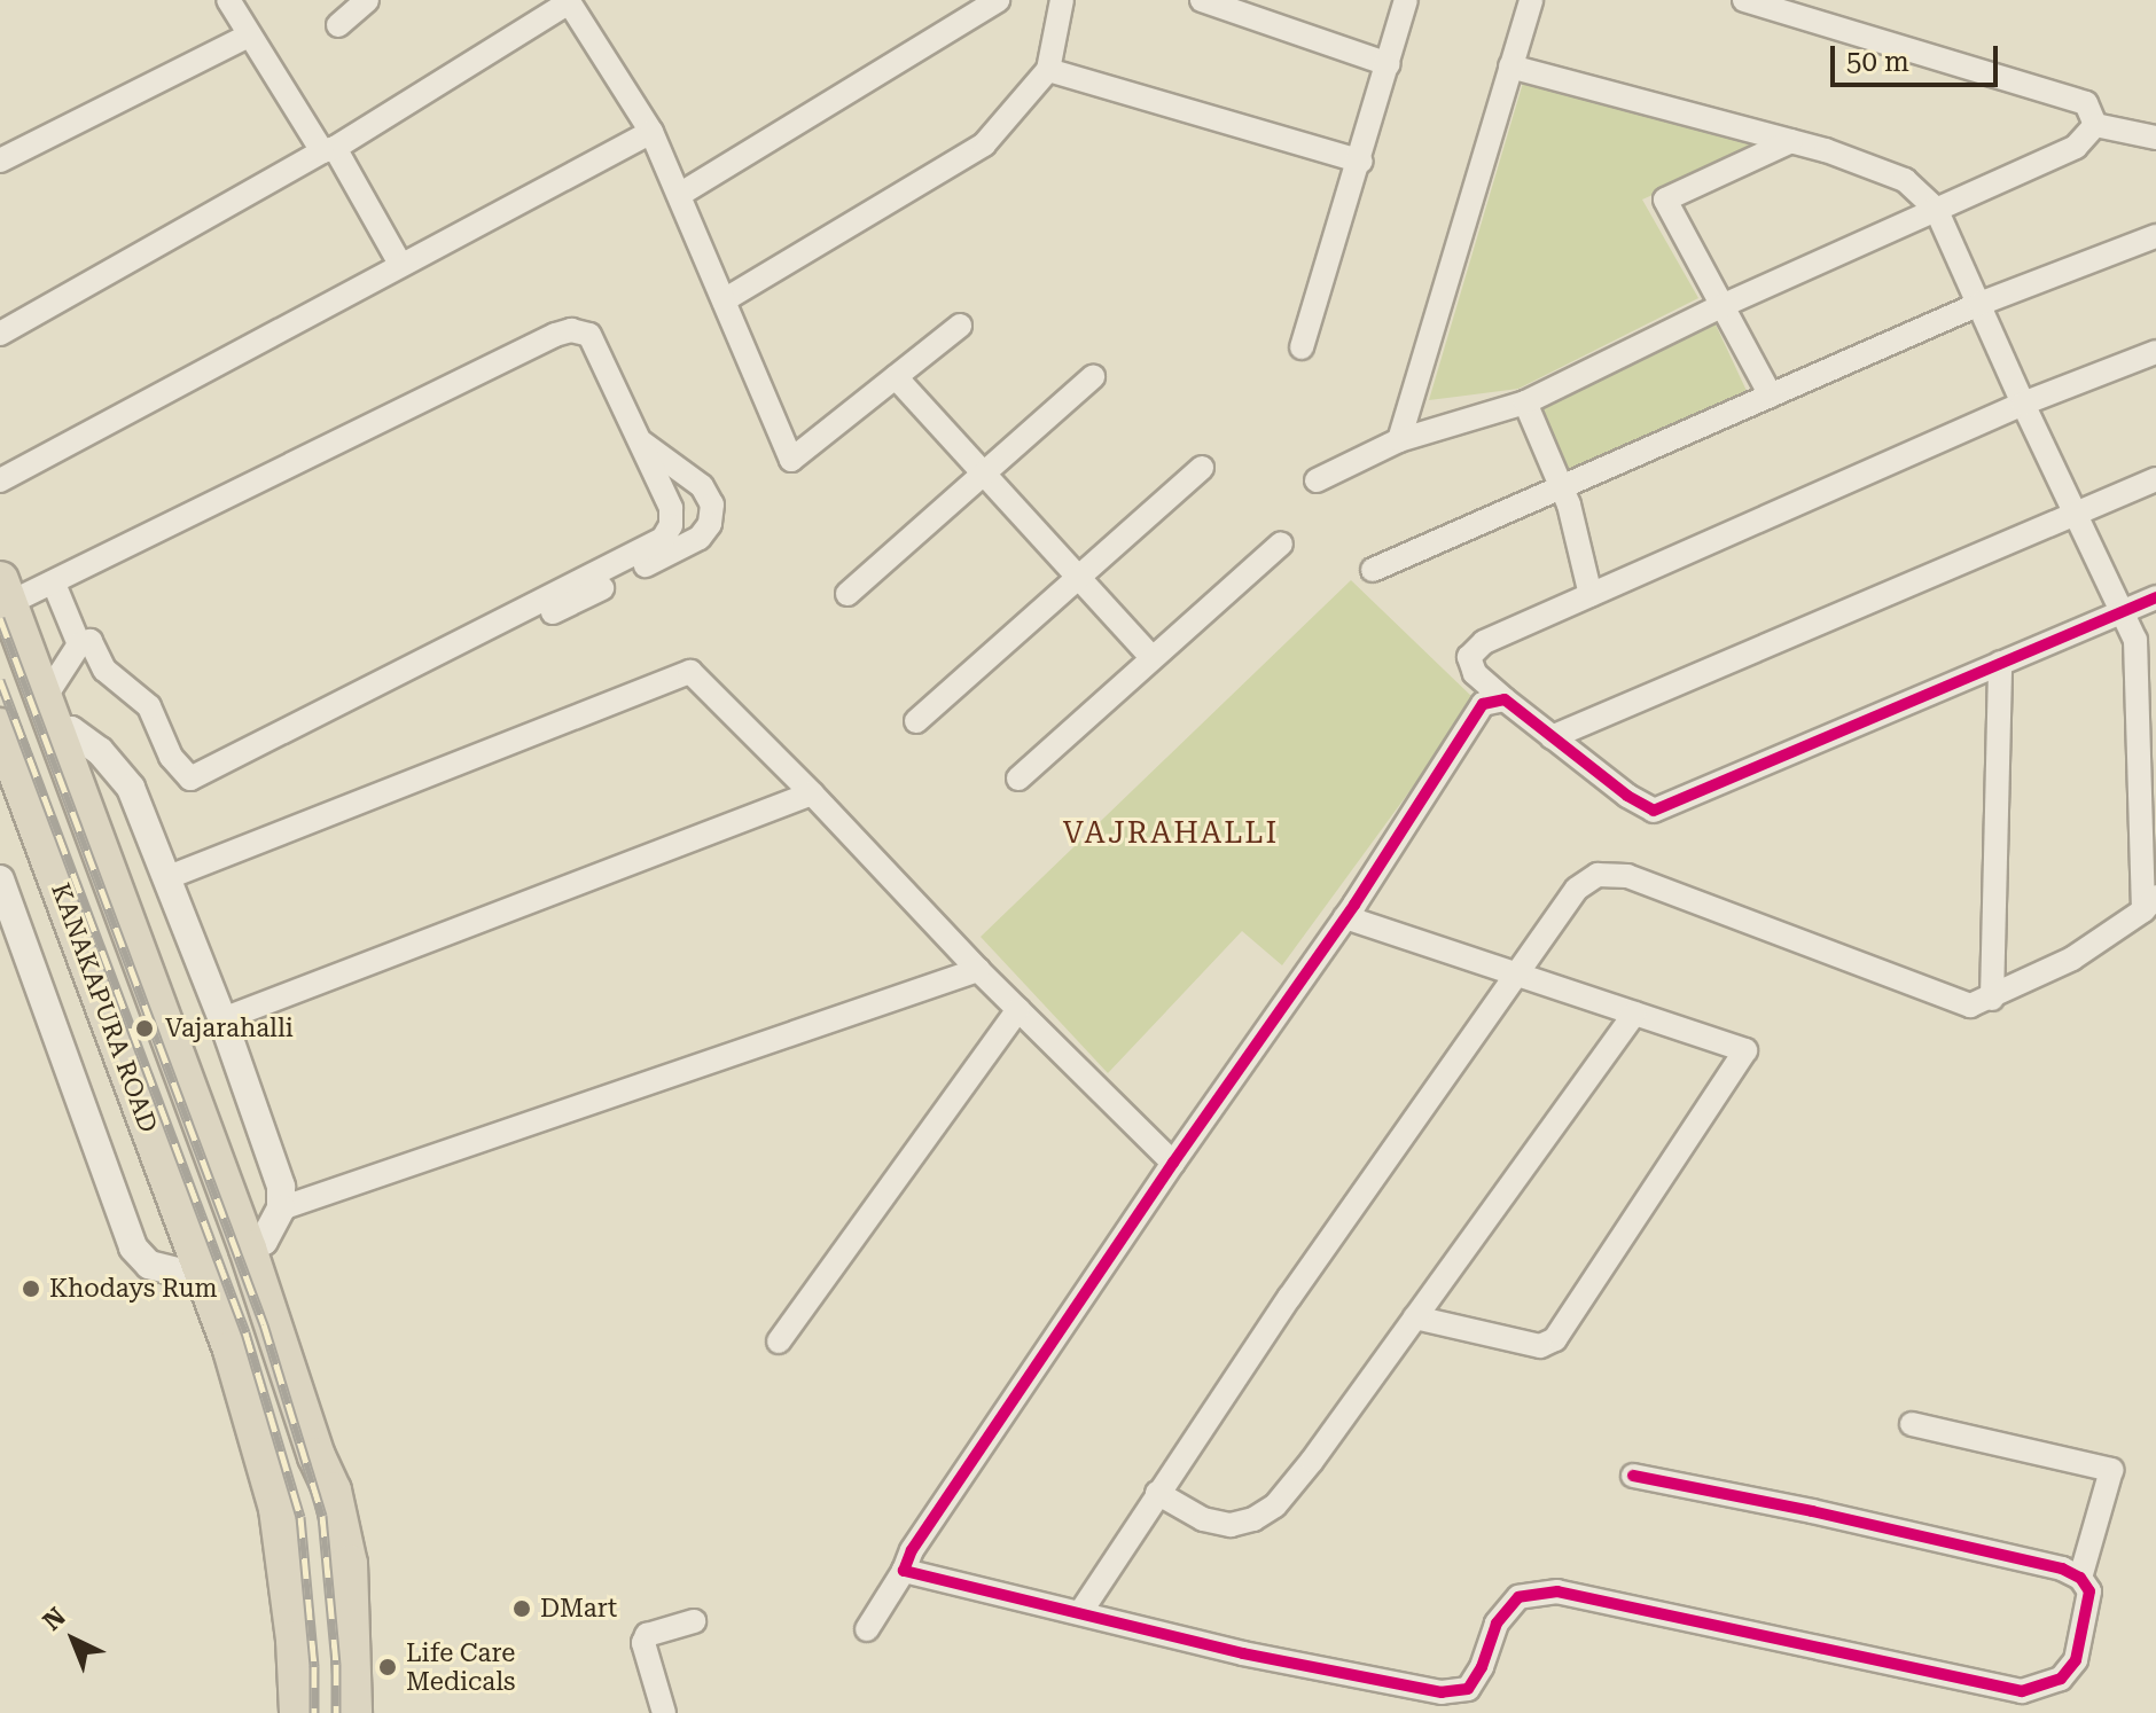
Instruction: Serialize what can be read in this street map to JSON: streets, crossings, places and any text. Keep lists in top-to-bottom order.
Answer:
{
  "streets": {
    "highway": ["KANAKAPURA ROAD"]
  },
  "districts": ["VAJRAHALLI"],
  "places": [
    "Vajarahalli",
    "Khodays Rum",
    "DMart",
    "Life Care Medicals"
  ],
  "scale_bar": "50 m",
  "north": "top left"
}
